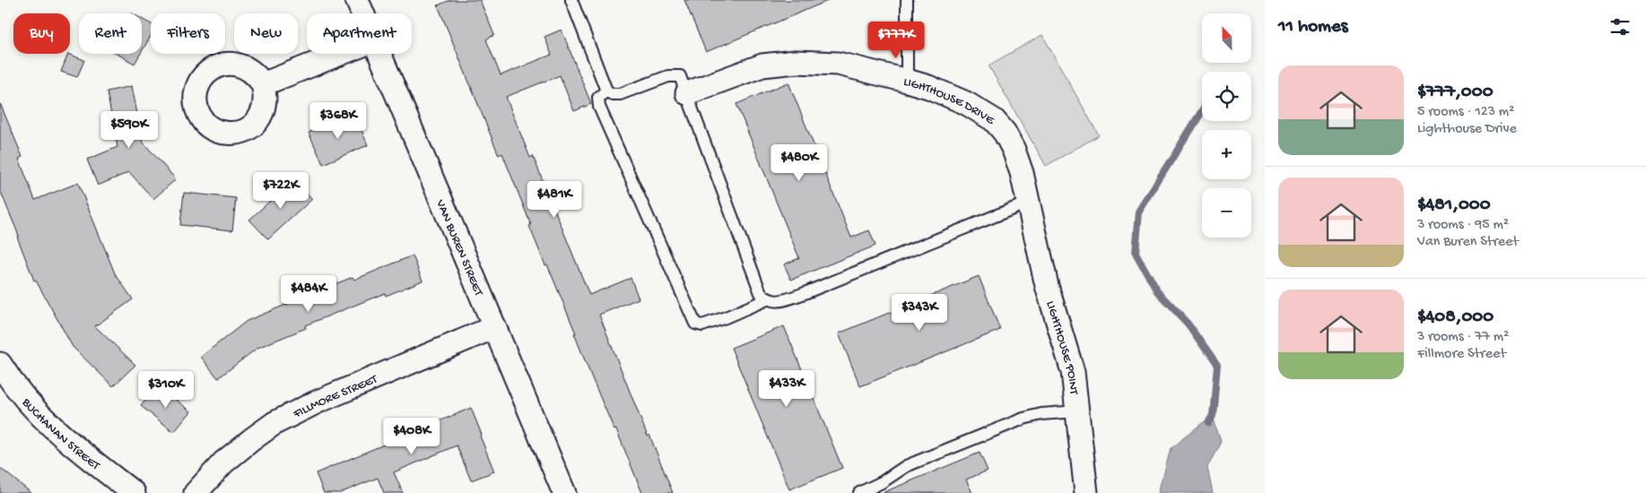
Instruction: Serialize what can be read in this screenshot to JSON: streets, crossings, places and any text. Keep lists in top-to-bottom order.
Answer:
{
  "streets": {
    "street": [
      "LIGHTHOUSE DRIVE",
      "VAN BUREN STREET",
      "LIGHTHOUSE POINT",
      "FILLMORE STREET",
      "BUCHANAN STREET"
    ]
  },
  "crossings": [
    ["LIGHTHOUSE DRIVE", "LIGHTHOUSE POINT"],
    ["VAN BUREN STREET", "FILLMORE STREET"]
  ],
  "north": "top",
  "page": {
    "heading": "11 homes",
    "map_buttons": ["+", "−"],
    "chip": [
      "Buy",
      "Rent",
      "Filters",
      "New",
      "Apartment"
    ],
    "price": [
      "$777K",
      "$368K",
      "$590K",
      "$480K",
      "$722K",
      "$481K",
      "$484K",
      "$343K",
      "$433K",
      "$310K",
      "$408K"
    ],
    "list": [
      {
        "name": "$777,000",
        "note": "5 rooms · 123 m² · Lighthouse Drive"
      },
      {
        "name": "$481,000",
        "note": "3 rooms · 95 m² · Van Buren Street"
      },
      {
        "name": "$408,000",
        "note": "3 rooms · 77 m² · Fillmore Street"
      }
    ]
  }
}
